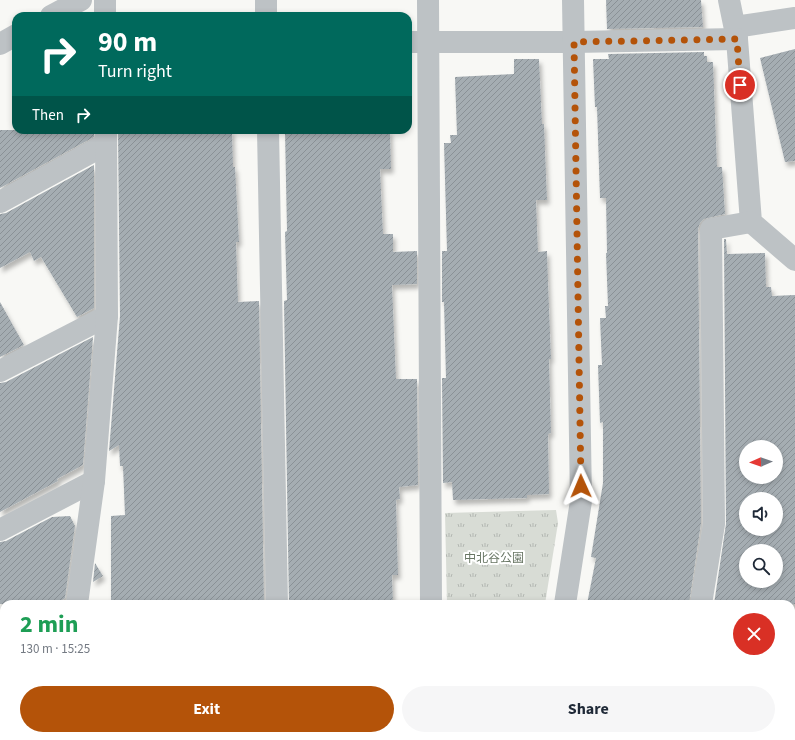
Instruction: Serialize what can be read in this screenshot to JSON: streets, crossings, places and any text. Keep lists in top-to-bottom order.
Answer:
{
  "parks": ["中北谷公園"],
  "north": "left",
  "page": {
    "turn": ["90 m", "Turn right"],
    "then": "Then",
    "heading": ["2 min", "130 m · 15:25"],
    "buttons": ["Exit", "Share"]
  }
}
